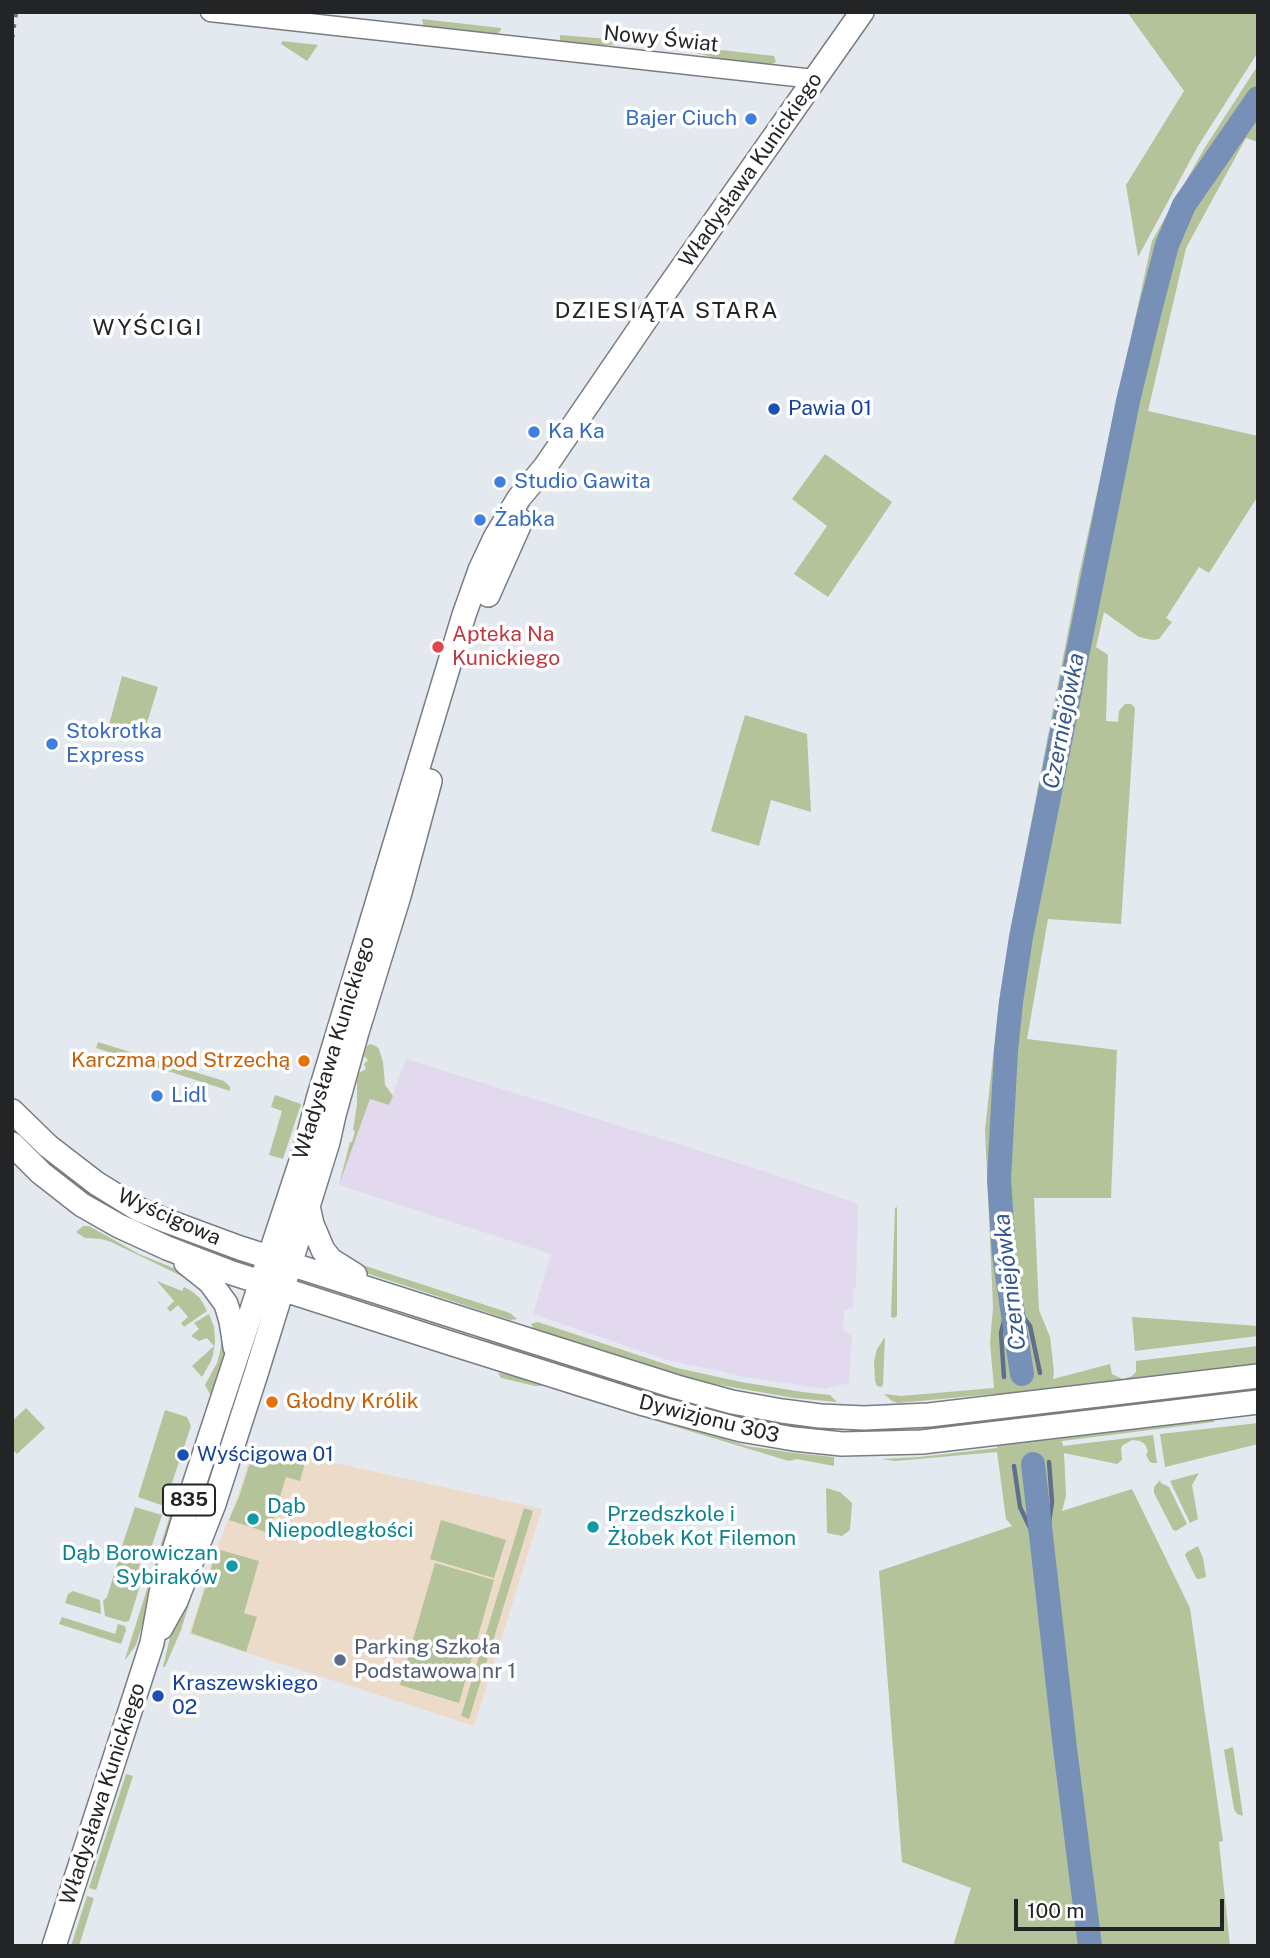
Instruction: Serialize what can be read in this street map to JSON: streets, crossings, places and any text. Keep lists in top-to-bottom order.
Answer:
{
  "streets": {
    "main road": [
      "Władysława Kunickiego",
      "Wyścigowa",
      "Dywizjonu 303",
      "835"
    ],
    "street": ["Nowy Świat"]
  },
  "crossings": [
    ["Nowy Świat", "Władysława Kunickiego"],
    ["Władysława Kunickiego", "Wyścigowa"],
    ["Władysława Kunickiego", "Dywizjonu 303"],
    ["Władysława Kunickiego", "835"],
    ["Wyścigowa", "Dywizjonu 303"],
    ["Wyścigowa", "835"]
  ],
  "districts": ["DZIESIĄTA STARA", "WYŚCIGI"],
  "water": ["Czerniejówka"],
  "places": [
    "Bajer Ciuch",
    "Pawia 01",
    "Ka Ka",
    "Studio Gawita",
    "Żabka",
    "Apteka Na Kunickiego",
    "Stokrotka Express",
    "Karczma pod Strzechą",
    "Lidl",
    "Głodny Królik",
    "Wyścigowa 01",
    "Dąb Niepodległości",
    "Przedszkole i Żłobek Kot Filemon",
    "Dąb Borowiczan Sybiraków",
    "Parking Szkoła Podstawowa nr 1",
    "Kraszewskiego 02"
  ],
  "scale_bar": "100 m"
}
